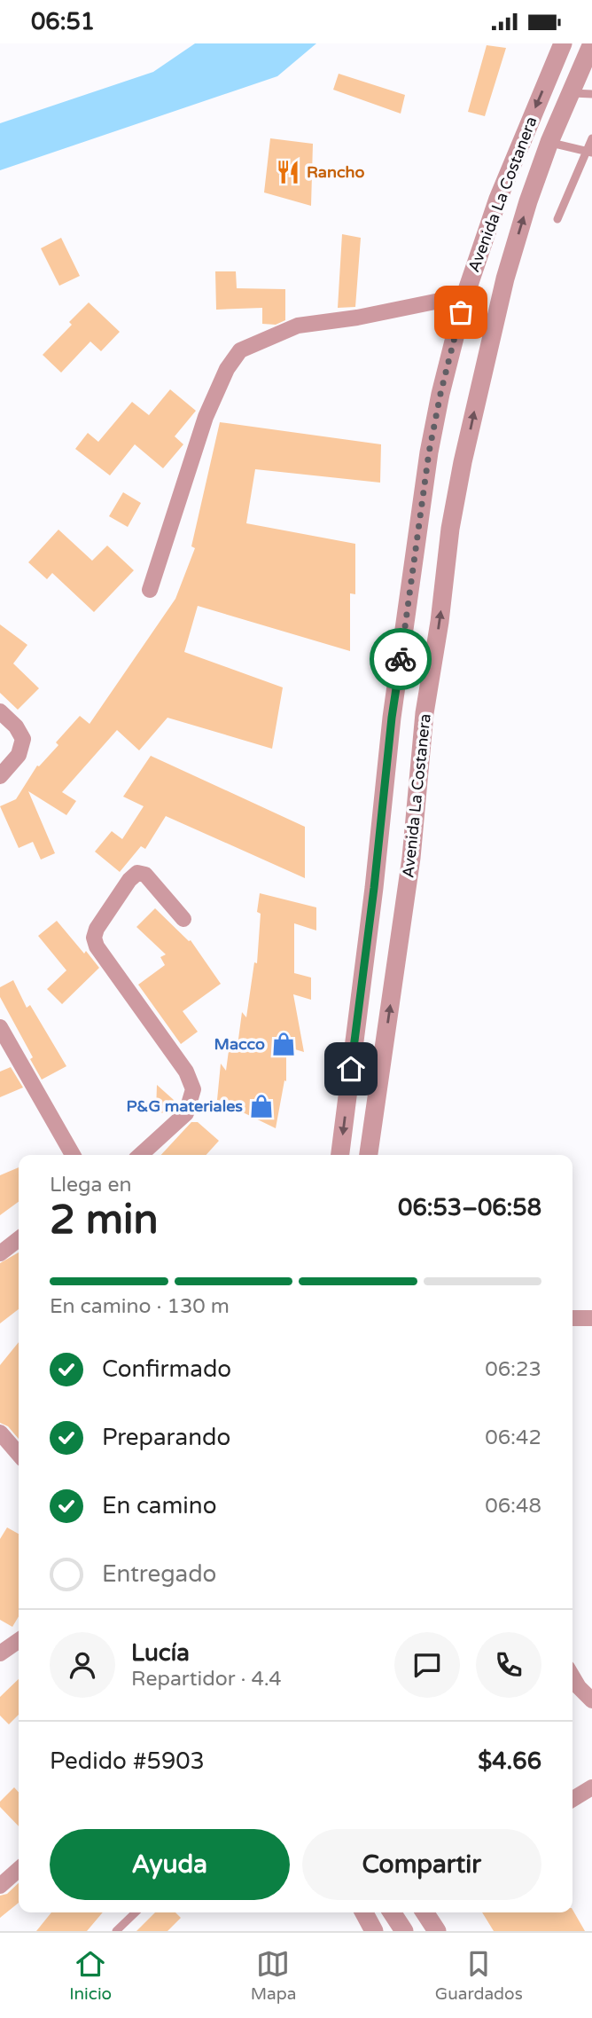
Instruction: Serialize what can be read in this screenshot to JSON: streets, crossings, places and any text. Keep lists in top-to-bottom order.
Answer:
{
  "streets": {
    "street": ["Avenida La Costanera"]
  },
  "places": {
    "restaurant": ["Rancho"],
    "shop": ["Macco", "P&G materiales"]
  },
  "page": {
    "status": "06:51",
    "heading": ["2 min", "Llega en", "06:53–06:58"],
    "panel": [
      "Lucía",
      "Repartidor · 4.4",
      "Pedido #5903",
      "$4.66"
    ],
    "bar": "En camino · 130 m",
    "list": [
      ["Confirmado", "06:23"],
      ["Preparando", "06:42"],
      ["En camino", "06:48"],
      "Entregado"
    ],
    "buttons": ["Ayuda", "Compartir"],
    "tabs": ["Inicio", "Mapa", "Guardados"]
  }
}
